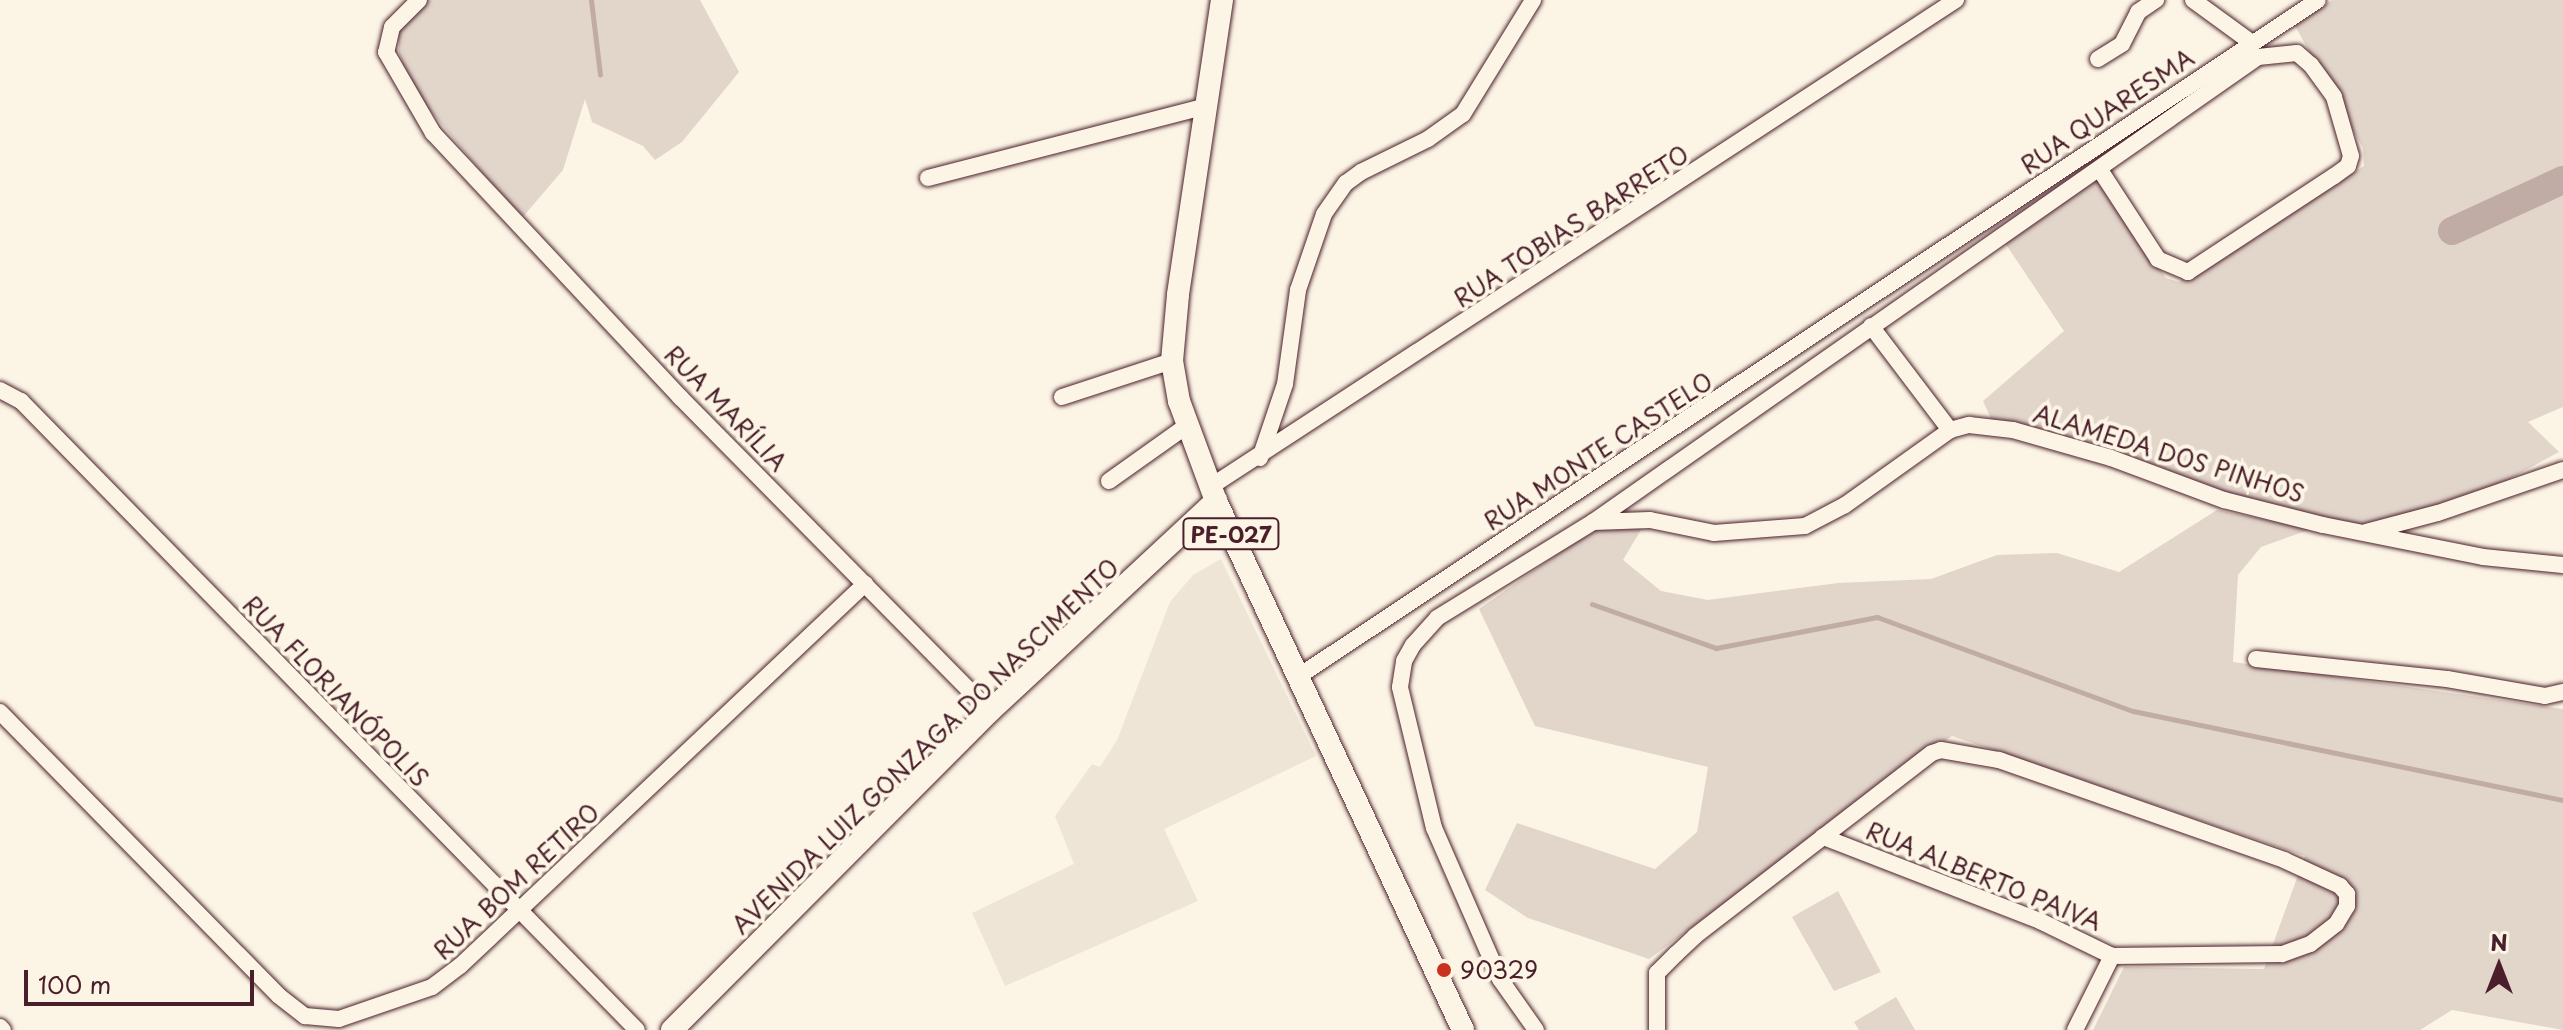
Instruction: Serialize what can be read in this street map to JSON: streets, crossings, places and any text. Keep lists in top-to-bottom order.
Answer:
{
  "streets": {
    "main road": ["PE-027", "AVENIDA LUIZ GONZAGA DO NASCIMENTO"],
    "street": [
      "RUA QUARESMA",
      "RUA TOBIAS BARRETO",
      "RUA MARÍLIA",
      "RUA MONTE CASTELO",
      "ALAMEDA DOS PINHOS",
      "RUA FLORIANÓPOLIS",
      "RUA ALBERTO PAIVA",
      "RUA BOM RETIRO"
    ]
  },
  "crossings": [
    ["RUA QUARESMA", "RUA MONTE CASTELO"],
    ["RUA TOBIAS BARRETO", "PE-027"],
    ["RUA TOBIAS BARRETO", "AVENIDA LUIZ GONZAGA DO NASCIMENTO"],
    ["RUA MARÍLIA", "AVENIDA LUIZ GONZAGA DO NASCIMENTO"],
    ["RUA MARÍLIA", "RUA BOM RETIRO"],
    ["RUA MONTE CASTELO", "PE-027"],
    ["PE-027", "AVENIDA LUIZ GONZAGA DO NASCIMENTO"],
    ["RUA FLORIANÓPOLIS", "RUA BOM RETIRO"]
  ],
  "places": ["90329"],
  "scale_bar": "100 m",
  "north": "top"
}
